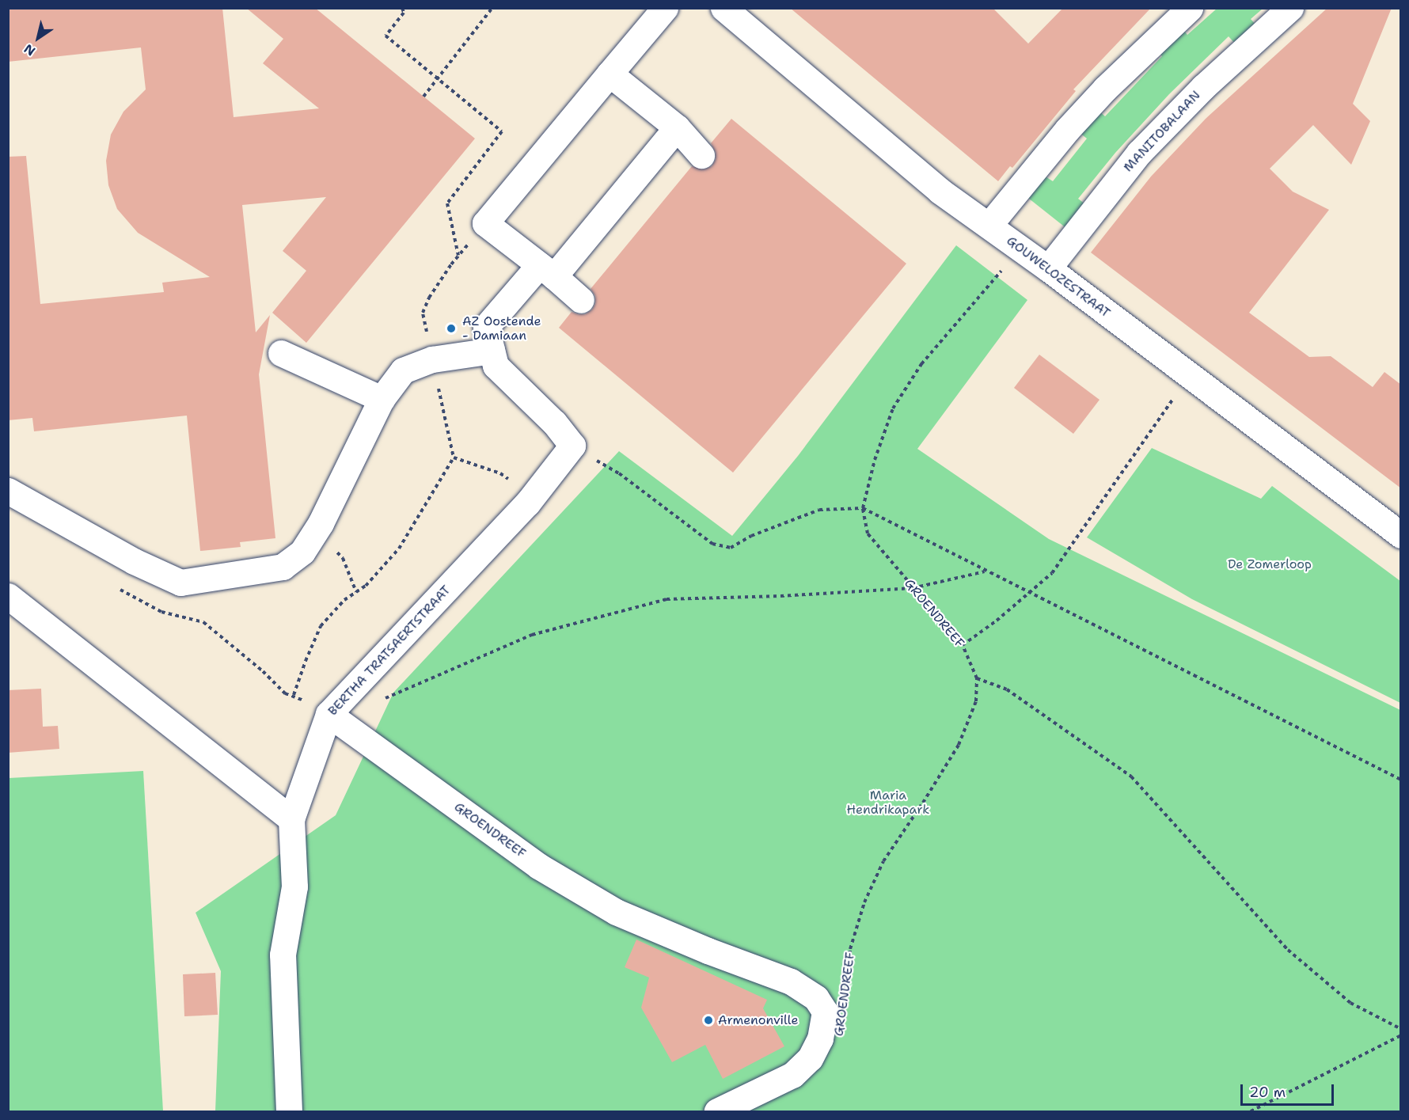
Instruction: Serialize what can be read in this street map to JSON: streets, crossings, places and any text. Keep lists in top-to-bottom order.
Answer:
{
  "streets": {
    "street": [
      "MANITOBALAAN",
      "GOUWELOZESTRAAT",
      "GROENDREEF",
      "BERTHA TRATSAERTSTRAAT"
    ]
  },
  "crossings": [
    ["MANITOBALAAN", "GOUWELOZESTRAAT"],
    ["GOUWELOZESTRAAT", "GROENDREEF"],
    ["GROENDREEF", "BERTHA TRATSAERTSTRAAT"]
  ],
  "parks": ["De Zomerloop", "Maria Hendrikapark"],
  "places": ["AZ Oostende - Damiaan", "Armenonville"],
  "scale_bar": "20 m",
  "north": "bottom left"
}
